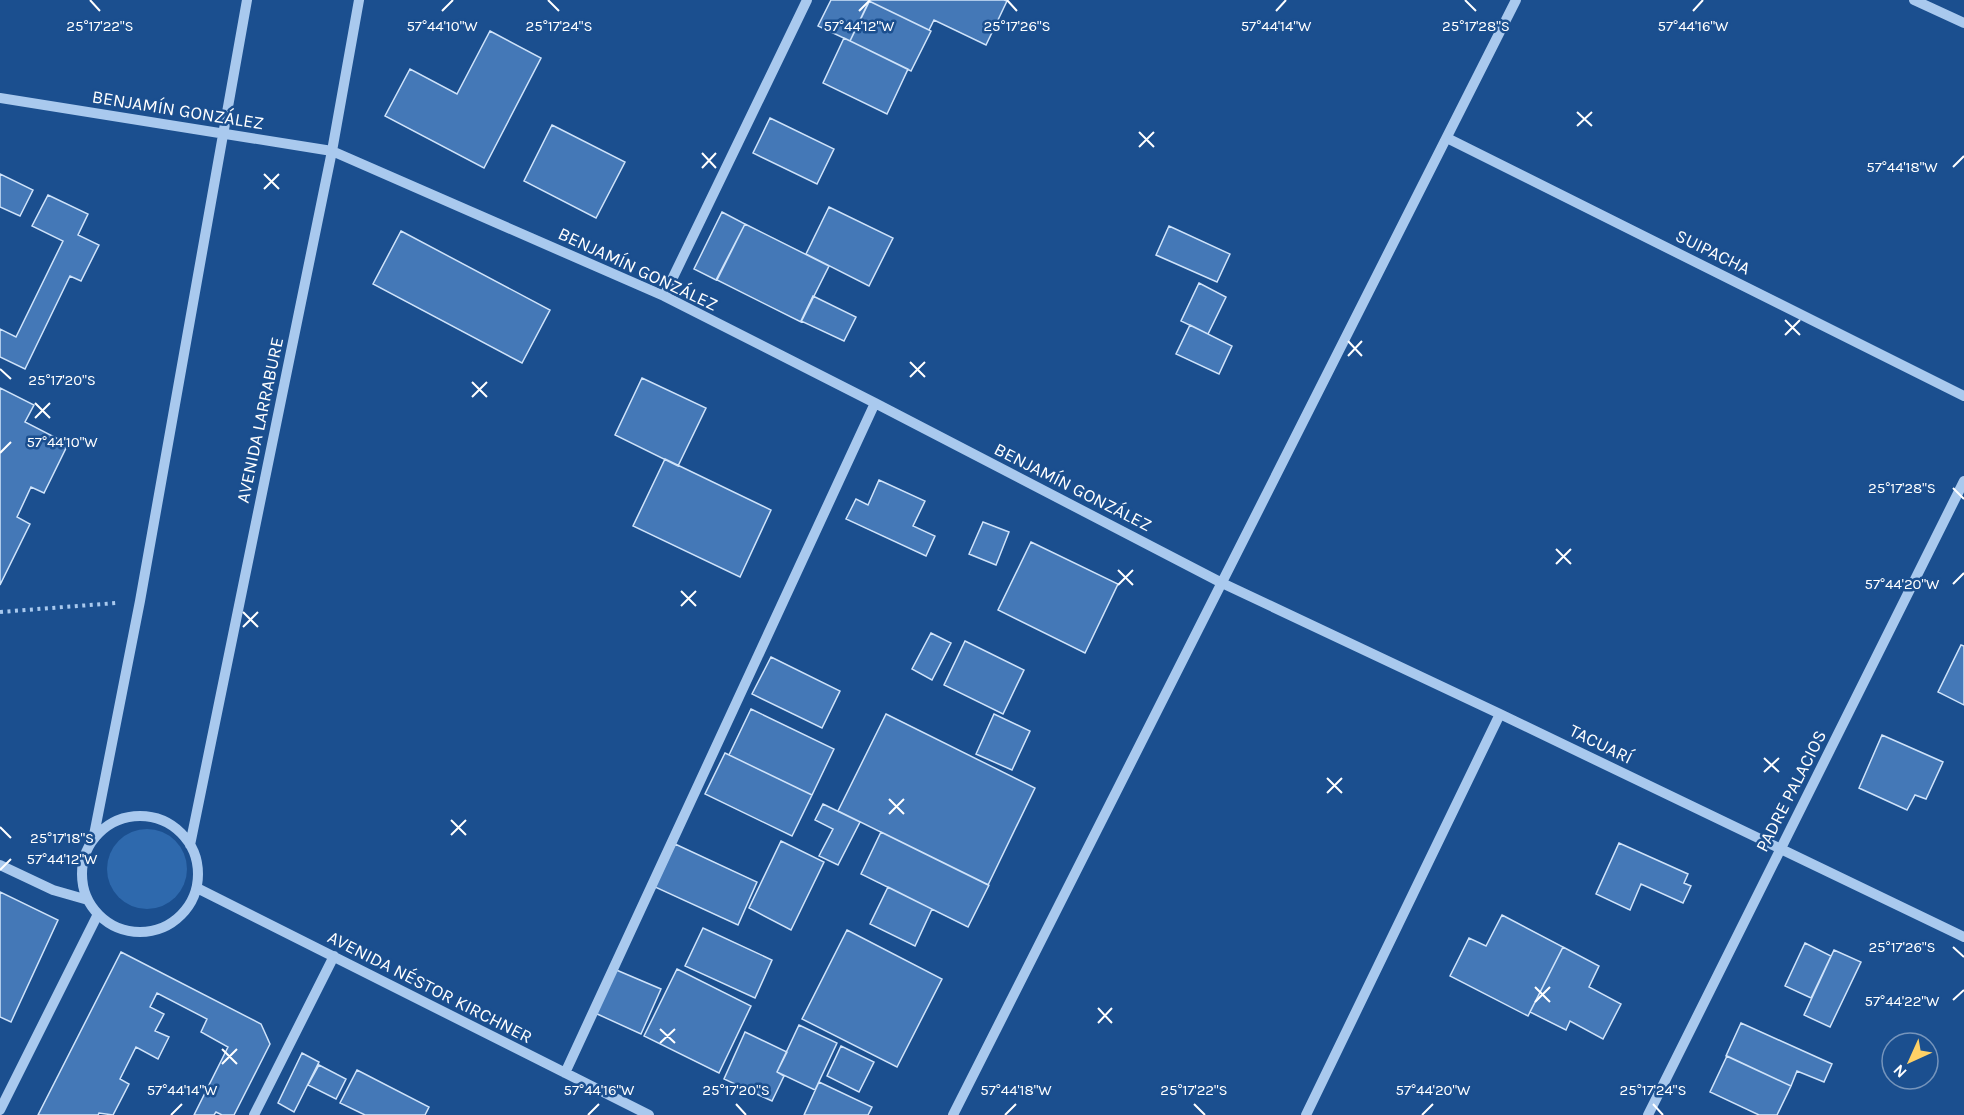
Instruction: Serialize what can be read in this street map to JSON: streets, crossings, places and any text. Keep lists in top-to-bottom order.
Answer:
{
  "streets": {
    "street": [
      "BENJAMÍN GONZÁLEZ",
      "SUIPACHA",
      "AVENIDA LARRABURE",
      "TACUARÍ",
      "PADRE PALACIOS",
      "AVENIDA NÉSTOR KIRCHNER"
    ]
  },
  "crossings": [
    ["BENJAMÍN GONZÁLEZ", "AVENIDA LARRABURE"],
    ["BENJAMÍN GONZÁLEZ", "TACUARÍ"],
    ["AVENIDA LARRABURE", "AVENIDA NÉSTOR KIRCHNER"],
    ["TACUARÍ", "PADRE PALACIOS"]
  ],
  "north": "bottom left",
  "coordinates": [
    "25°17'22\"S",
    "57°44'10\"W",
    "25°17'24\"S",
    "57°44'12\"W",
    "25°17'26\"S",
    "57°44'14\"W",
    "25°17'28\"S",
    "57°44'16\"W",
    "57°44'18\"W",
    "25°17'20\"S",
    "57°44'20\"W",
    "25°17'18\"S",
    "57°44'22\"W"
  ]
}
